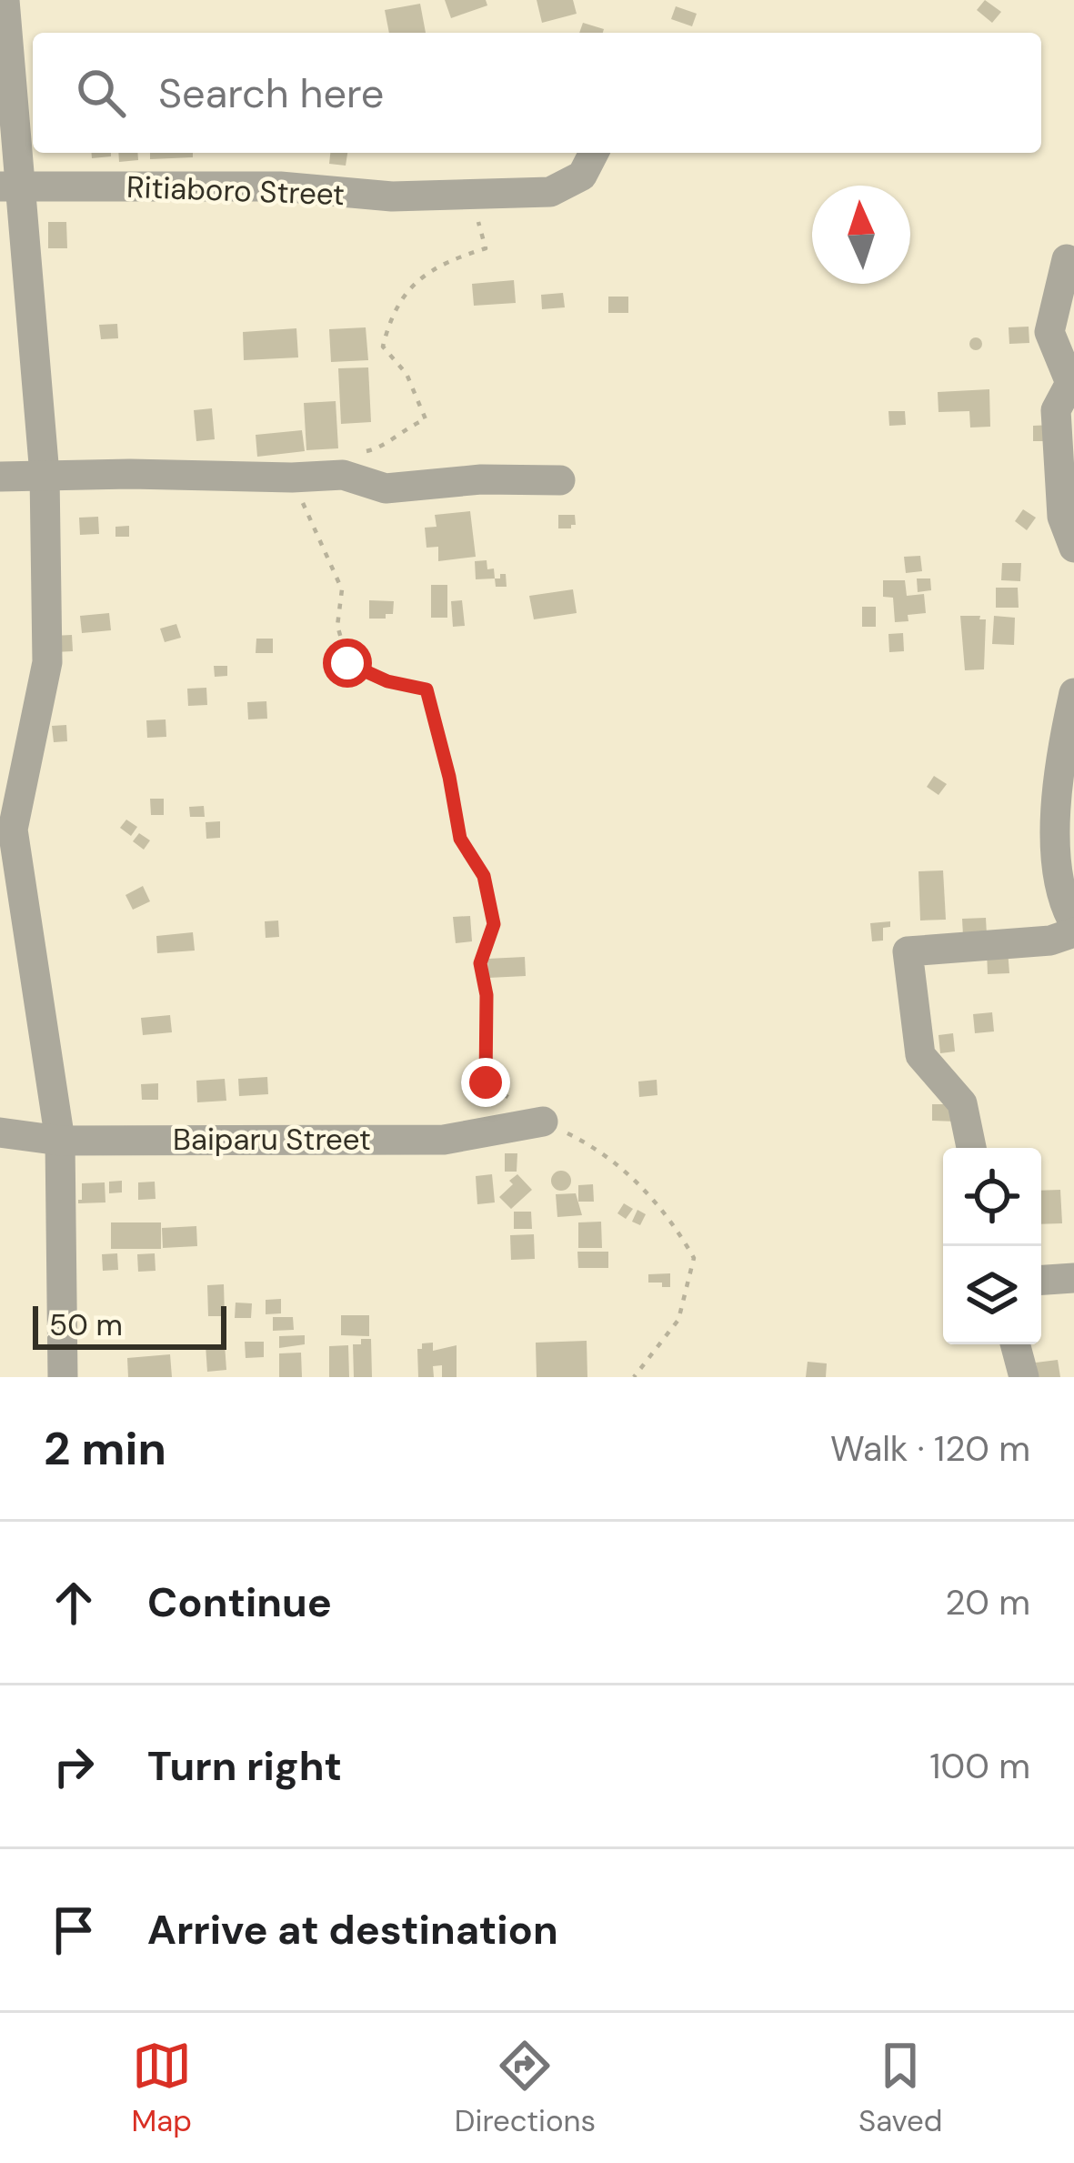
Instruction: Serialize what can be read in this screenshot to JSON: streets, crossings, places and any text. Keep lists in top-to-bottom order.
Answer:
{
  "streets": {
    "street": ["Ritiaboro Street", "Baiparu Street"]
  },
  "scale_bar": "50 m",
  "north": "top",
  "page": {
    "search": "Search here",
    "scale": "50 m",
    "heading": ["2 min", "Walk · 120 m"],
    "list": [
      ["Continue", "20 m"],
      ["Turn right", "100 m"],
      "Arrive at destination"
    ],
    "nav": ["Map", "Directions", "Saved"]
  }
}
